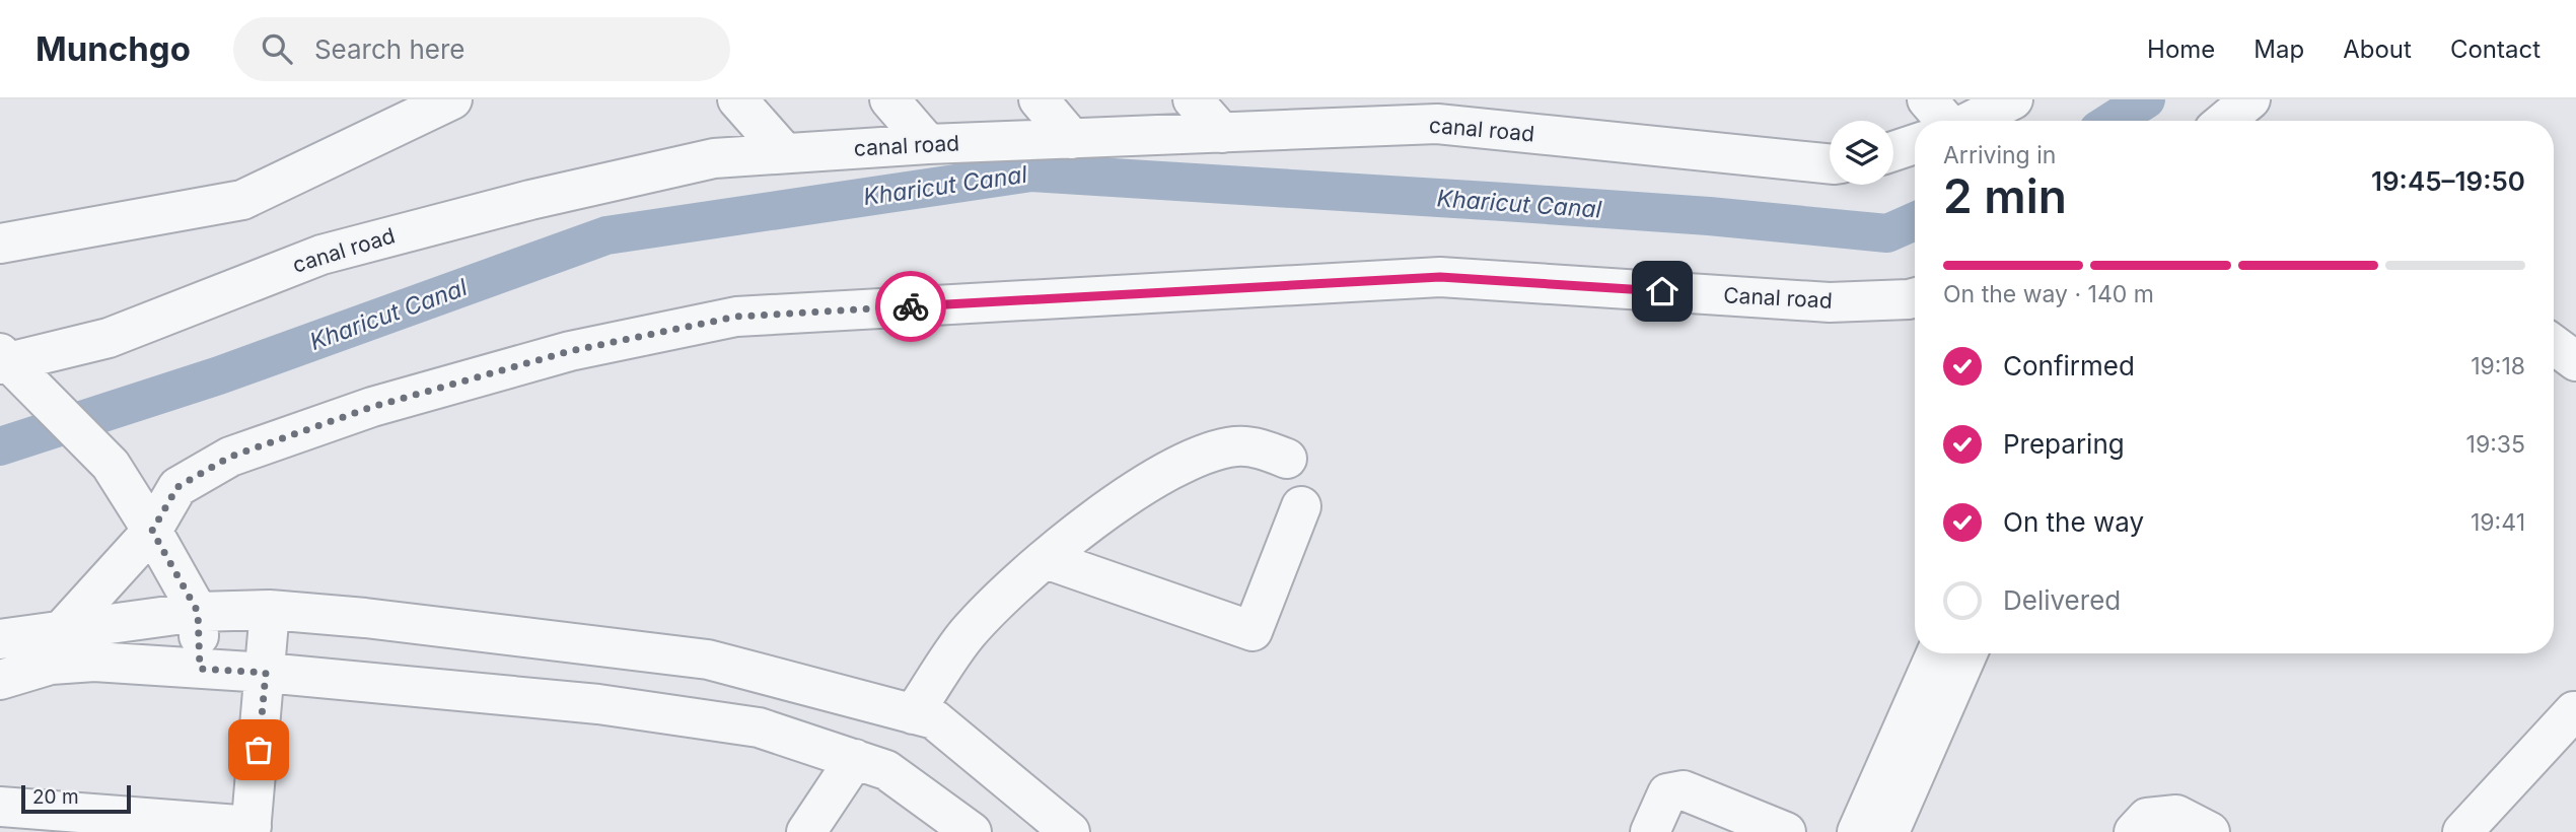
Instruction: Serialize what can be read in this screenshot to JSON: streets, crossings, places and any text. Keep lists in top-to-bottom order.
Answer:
{
  "streets": {
    "street": ["canal road", "Canal road"]
  },
  "water": ["Kharicut Canal"],
  "scale_bar": "20 m",
  "page": {
    "header": "Munchgo",
    "search": "Search here",
    "nav": [
      "Home",
      "Map",
      "About",
      "Contact"
    ],
    "heading": ["2 min", "Arriving in", "19:45–19:50"],
    "bar": "On the way · 140 m",
    "list": [
      ["Confirmed", "19:18"],
      ["Preparing", "19:35"],
      ["On the way", "19:41"],
      "Delivered"
    ],
    "scale": "20 m"
  }
}
